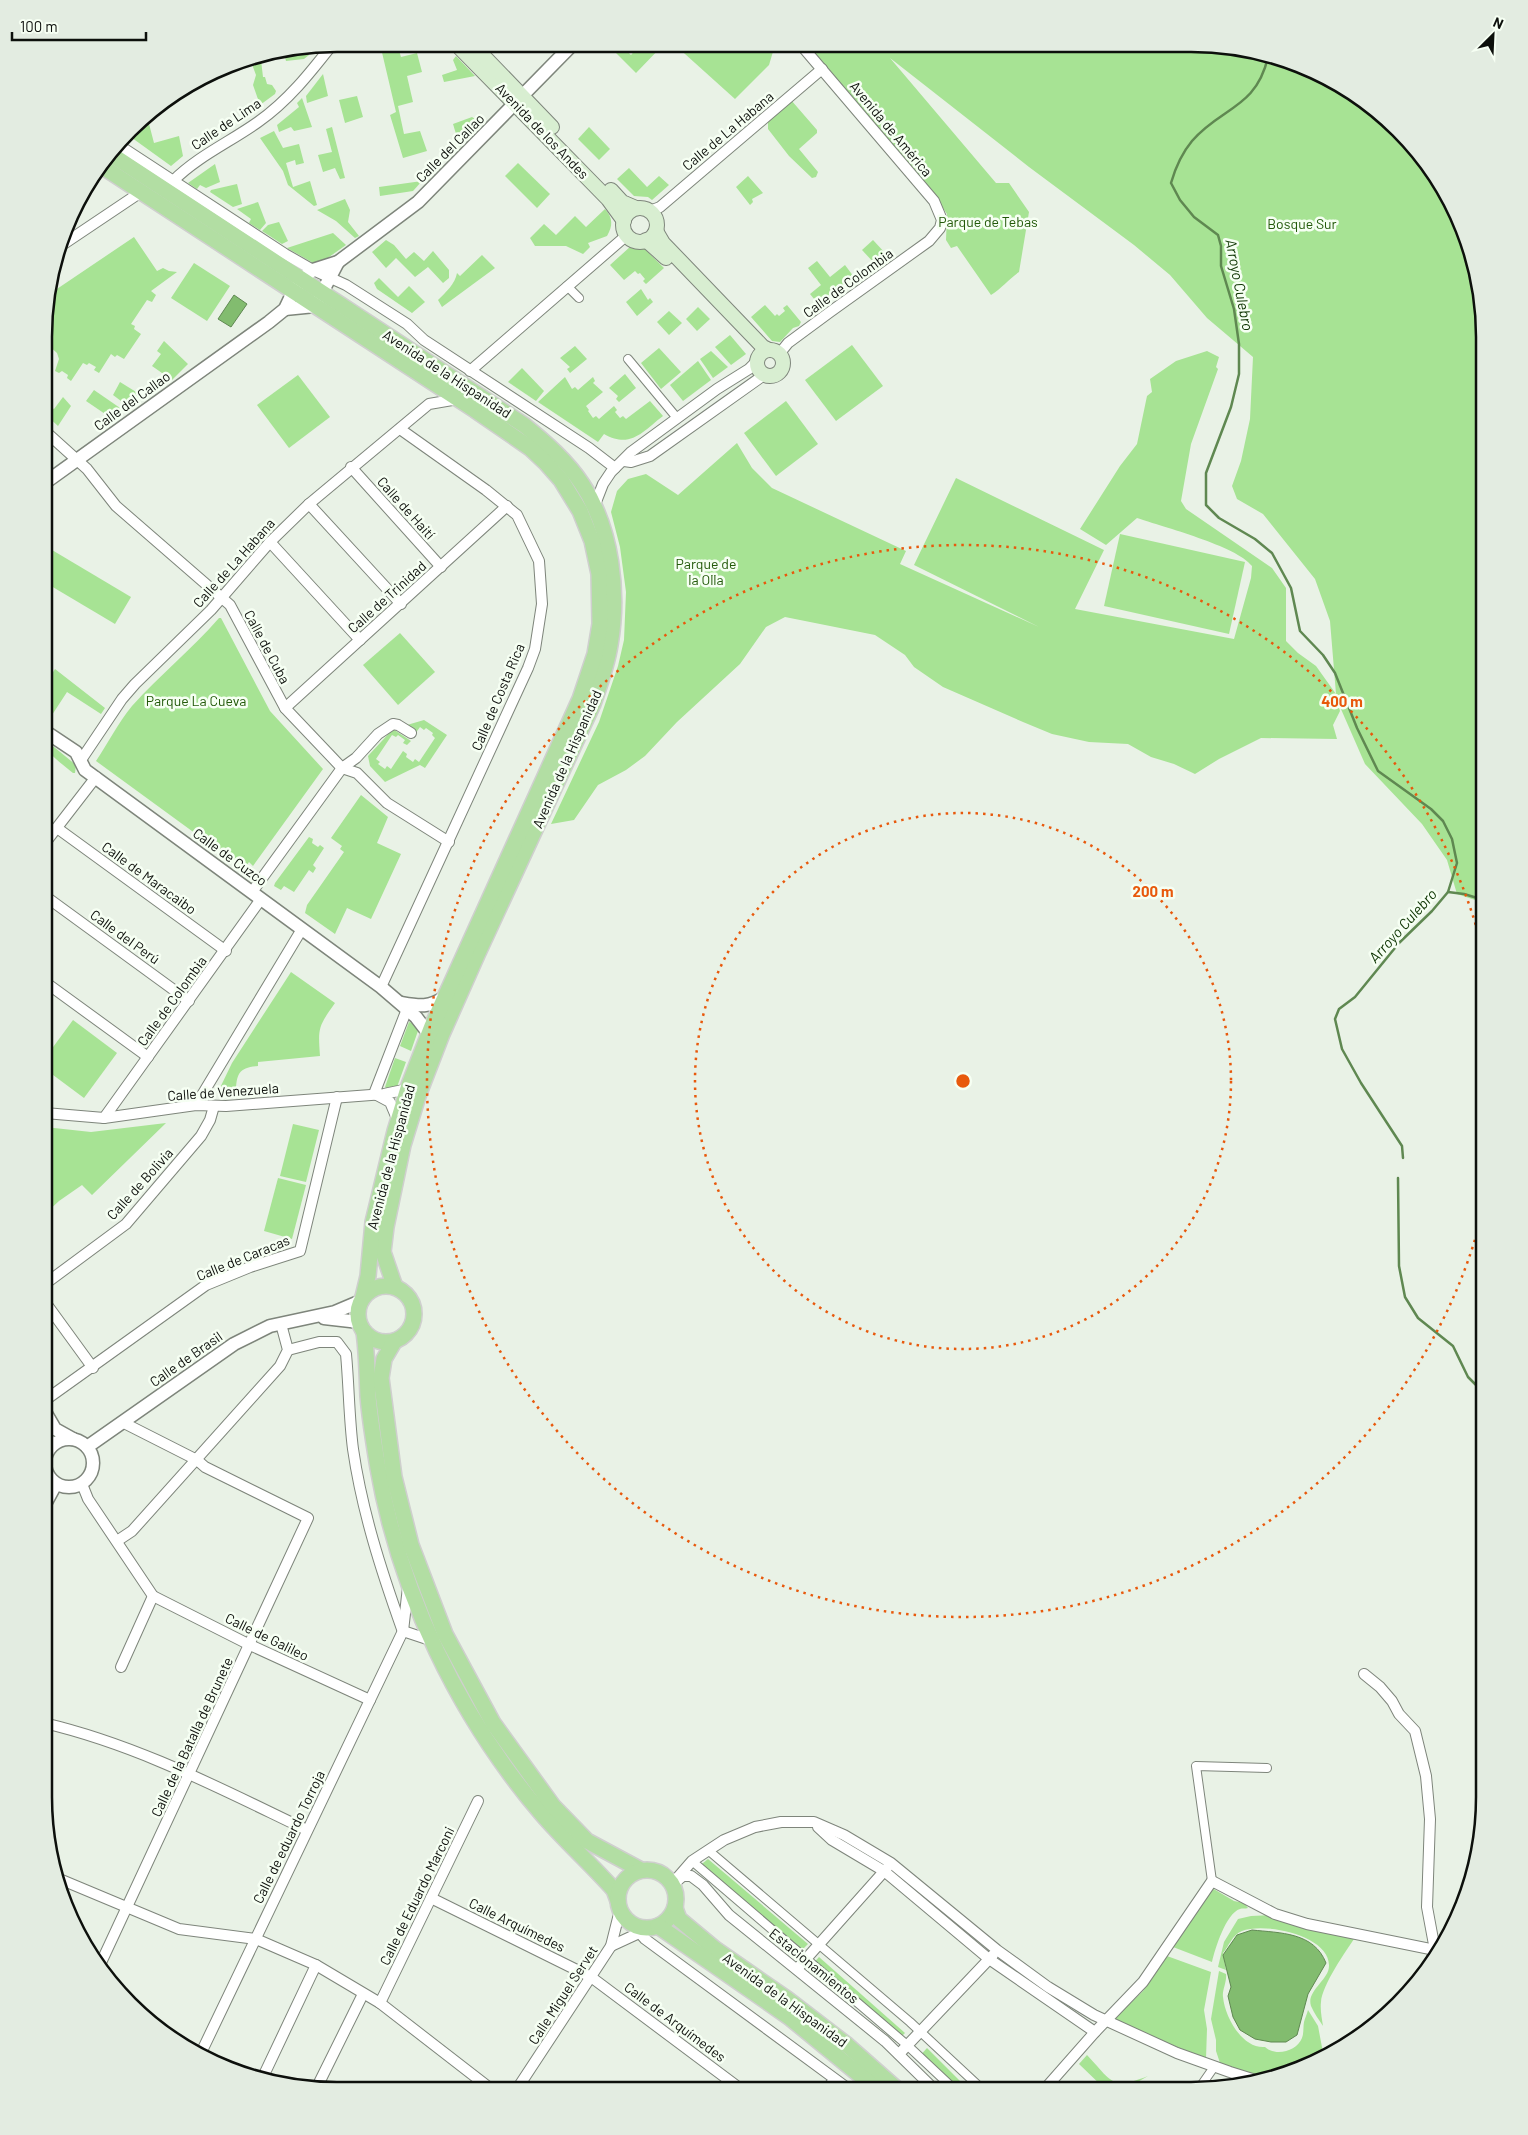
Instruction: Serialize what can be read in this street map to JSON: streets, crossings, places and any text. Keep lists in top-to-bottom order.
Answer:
{
  "streets": {
    "main road": ["Avenida de los Andes", "Avenida de la Hispanidad"],
    "street": [
      "Calle de Lima",
      "Avenida de América",
      "Calle de La Habana",
      "Calle del Callao",
      "Calle de Colombia",
      "Calle de Haití",
      "Calle de Trinidad",
      "Calle de Cuba",
      "Calle de Costa Rica",
      "Calle de Cuzco",
      "Calle de Maracaibo",
      "Calle del Perú",
      "Calle de Venezuela",
      "Calle de Bolivia",
      "Calle de Caracas",
      "Calle de Brasil",
      "Calle de Galileo",
      "Calle de la Batalla de Brunete",
      "Calle de eduardo Torroja",
      "Calle de Eduardo Marconi",
      "Calle Arquímedes",
      "Estacionamientos",
      "Calle Miguel Servet",
      "Calle de Arquímedes"
    ]
  },
  "crossings": [
    ["Calle de Lima", "Avenida de la Hispanidad"],
    ["Avenida de América", "Calle de La Habana"],
    ["Avenida de América", "Calle de Colombia"],
    ["Avenida de los Andes", "Calle de La Habana"],
    ["Avenida de los Andes", "Calle del Callao"],
    ["Calle de La Habana", "Calle de Haití"],
    ["Calle de La Habana", "Calle de Cuba"],
    ["Calle de La Habana", "Calle de Costa Rica"],
    ["Calle de La Habana", "Calle de Cuzco"],
    ["Calle del Callao", "Avenida de la Hispanidad"],
    ["Calle del Callao", "Calle de Cuba"],
    ["Calle de Colombia", "Avenida de la Hispanidad"],
    ["Calle de Colombia", "Calle de Cuba"],
    ["Calle de Colombia", "Calle de Cuzco"],
    ["Calle de Colombia", "Calle de Maracaibo"],
    ["Calle de Colombia", "Calle del Perú"],
    ["Calle de Colombia", "Calle de Venezuela"],
    ["Avenida de la Hispanidad", "Calle de Cuzco"],
    ["Avenida de la Hispanidad", "Calle de Venezuela"],
    ["Avenida de la Hispanidad", "Calle de Brasil"],
    ["Avenida de la Hispanidad", "Estacionamientos"],
    ["Avenida de la Hispanidad", "Calle Miguel Servet"],
    ["Calle de Haití", "Calle de Trinidad"],
    ["Calle de Trinidad", "Calle de Cuba"],
    ["Calle de Trinidad", "Calle de Costa Rica"],
    ["Calle de Cuba", "Calle de Costa Rica"],
    ["Calle de Costa Rica", "Calle de Cuzco"],
    ["Calle de Venezuela", "Calle de Bolivia"],
    ["Calle de Venezuela", "Calle de Caracas"],
    ["Calle de Galileo", "Calle de la Batalla de Brunete"],
    ["Calle de Galileo", "Calle de eduardo Torroja"],
    ["Calle de Eduardo Marconi", "Calle Arquímedes"],
    ["Calle Arquímedes", "Calle Miguel Servet"],
    ["Calle Arquímedes", "Calle de Arquímedes"],
    ["Estacionamientos", "Calle Miguel Servet"],
    ["Calle Miguel Servet", "Calle de Arquímedes"]
  ],
  "water": ["Arroyo Culebro"],
  "parks": [
    "Parque de Tebas",
    "Bosque Sur",
    "Parque de la Olla",
    "Parque La Cueva"
  ],
  "scale_bar": "100 m",
  "north": "top right",
  "rings": ["400 m", "200 m"]
}
